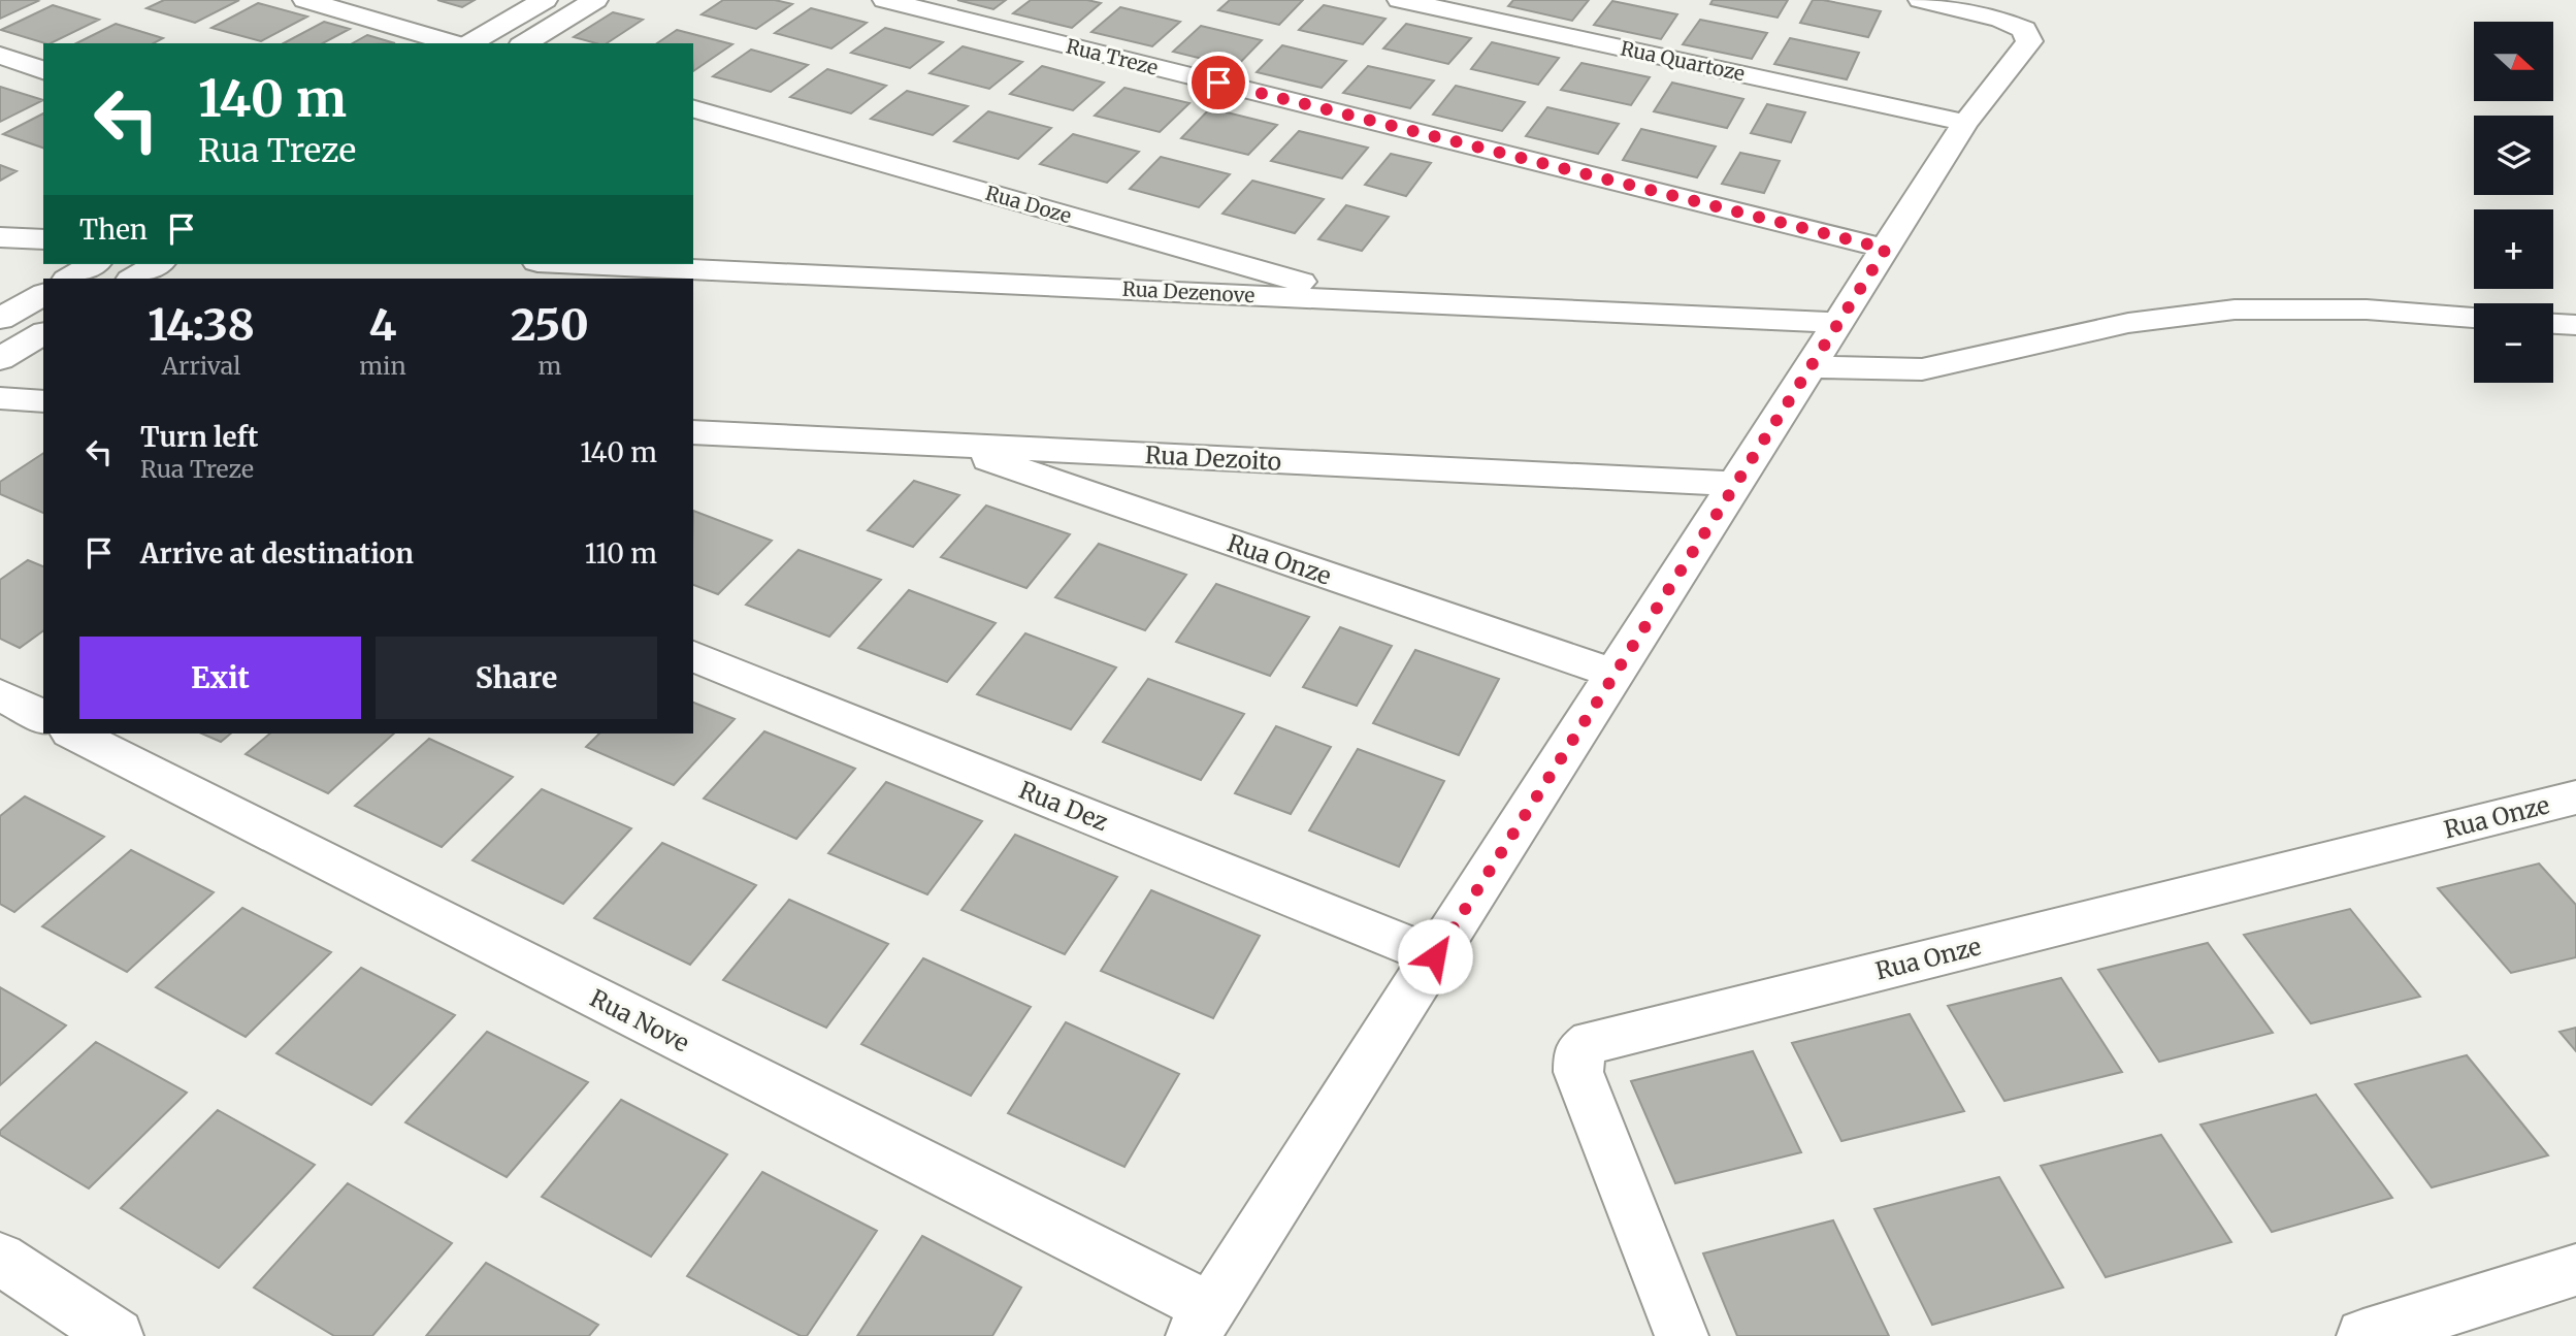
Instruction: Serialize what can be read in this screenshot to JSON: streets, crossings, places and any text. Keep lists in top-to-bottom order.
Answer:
{
  "streets": {
    "street": [
      "Rua Treze",
      "Rua Quartoze",
      "Rua Doze",
      "Rua Dezenove",
      "Rua Dezoito",
      "Rua Onze",
      "Rua Dez",
      "Rua Nove"
    ]
  },
  "crossings": [
    ["Rua Doze", "Rua Dezenove"],
    ["Rua Dezoito", "Rua Onze"]
  ],
  "north": "right",
  "page": {
    "map_buttons": ["+", "−"],
    "turn": ["140 m", "Rua Treze"],
    "then": "Then",
    "eta": [
      "14:38",
      "Arrival",
      "4",
      "min",
      "250",
      "m"
    ],
    "list": [
      {
        "name": "Turn left",
        "note": "Rua Treze",
        "value": "140 m"
      },
      {
        "name": "Arrive at destination",
        "value": "110 m"
      }
    ],
    "buttons": ["Exit", "Share"]
  }
}
